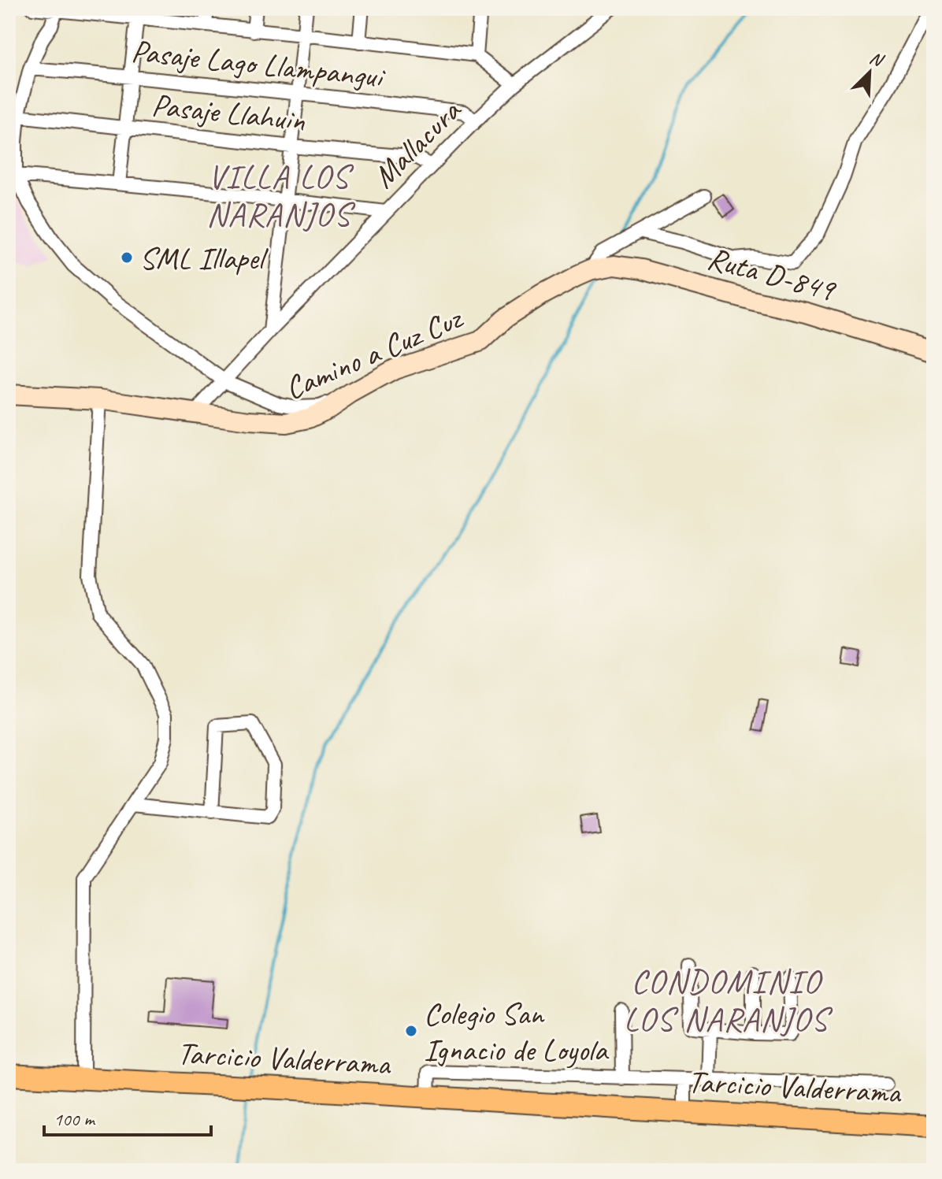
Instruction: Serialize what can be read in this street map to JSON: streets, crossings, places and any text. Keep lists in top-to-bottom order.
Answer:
{
  "streets": {
    "main road": ["Ruta D-849", "Camino a Cuz Cuz", "Tarcicio Valderrama"],
    "street": ["Pasaje Lago Llampangui", "Pasaje Llahuin", "Mallacura"]
  },
  "crossings": [
    ["Pasaje Lago Llampangui", "Mallacura"],
    ["Pasaje Llahuin", "Mallacura"],
    ["Mallacura", "Camino a Cuz Cuz"],
    ["Ruta D-849", "Camino a Cuz Cuz"]
  ],
  "districts": ["VILLA LOS NARANJOS", "CONDOMINIO LOS NARANJOS"],
  "places": ["SML Illapel", "Colegio San Ignacio de Loyola"],
  "scale_bar": "100 m",
  "north": "top right"
}
